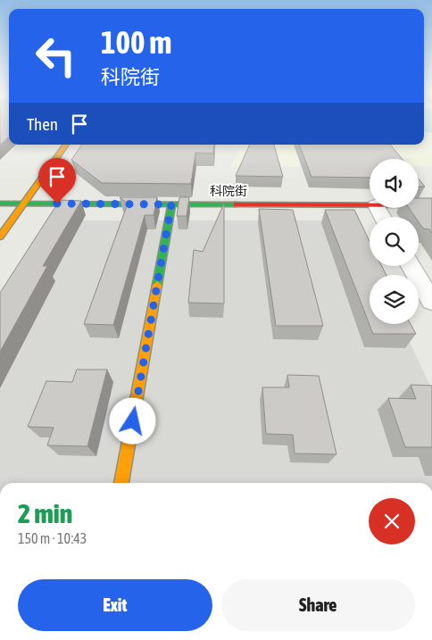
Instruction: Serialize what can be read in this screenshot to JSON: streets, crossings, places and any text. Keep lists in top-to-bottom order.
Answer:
{
  "streets": {
    "street": ["科院街"]
  },
  "page": {
    "turn": ["100 m", "科院街"],
    "then": "Then",
    "heading": ["2 min", "150 m · 10:43"],
    "buttons": ["Exit", "Share"]
  }
}
